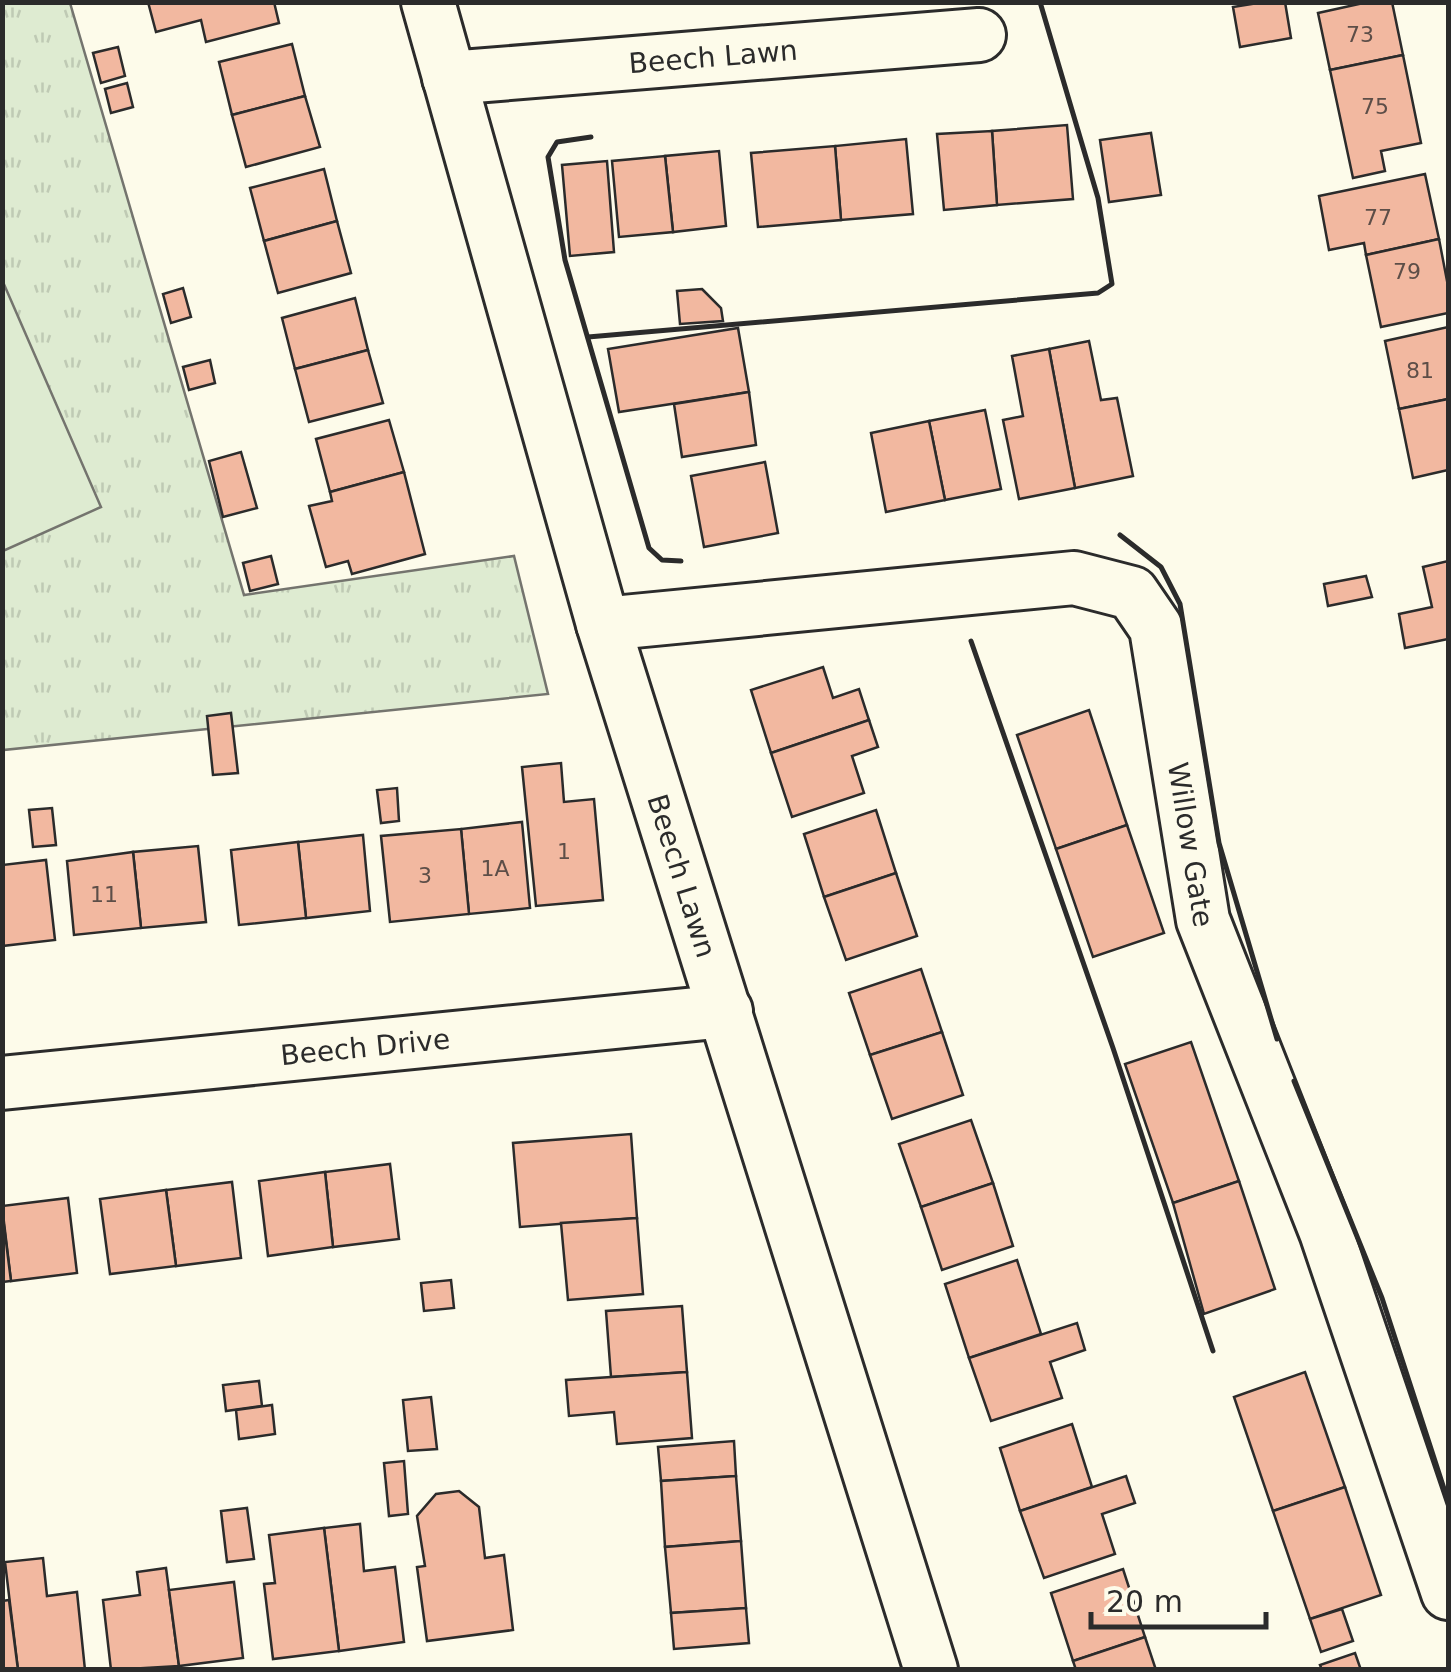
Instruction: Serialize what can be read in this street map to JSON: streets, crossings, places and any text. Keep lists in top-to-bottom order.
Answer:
{
  "streets": {
    "street": ["Beech Lawn", "Willow Gate", "Beech Drive"]
  },
  "crossings": [
    ["Beech Lawn", "Willow Gate"],
    ["Beech Lawn", "Beech Drive"]
  ],
  "house_numbers": [
    "73",
    "75",
    "77",
    "79",
    "81",
    "1",
    "1A",
    "3",
    "11"
  ],
  "scale_bar": "20 m"
}
